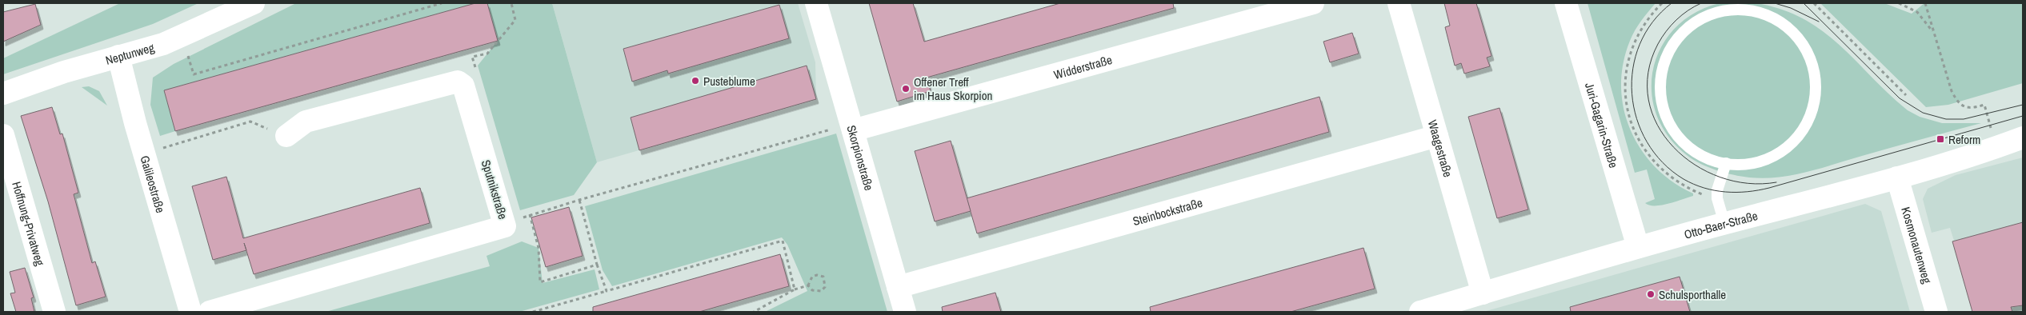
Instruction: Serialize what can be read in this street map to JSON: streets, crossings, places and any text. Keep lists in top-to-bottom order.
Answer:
{
  "streets": {
    "street": [
      "Neptunweg",
      "Widderstraße",
      "Juri-Gagarin-Straße",
      "Waagestraße",
      "Skorpionstraße",
      "Galileostraße",
      "Sputnikstraße",
      "Steinbockstraße",
      "Hoffnung-Privatweg",
      "Otto-Baer-Straße",
      "Kosmonautenweg"
    ]
  },
  "crossings": [
    ["Neptunweg", "Galileostraße"],
    ["Widderstraße", "Skorpionstraße"],
    ["Juri-Gagarin-Straße", "Otto-Baer-Straße"],
    ["Waagestraße", "Steinbockstraße"],
    ["Waagestraße", "Otto-Baer-Straße"],
    ["Skorpionstraße", "Steinbockstraße"],
    ["Otto-Baer-Straße", "Kosmonautenweg"]
  ],
  "places": {
    "other": ["Pusteblume", "Offener Treff im Haus Skorpion", "Schulsporthalle"],
    "transit": ["Reform"]
  }
}
